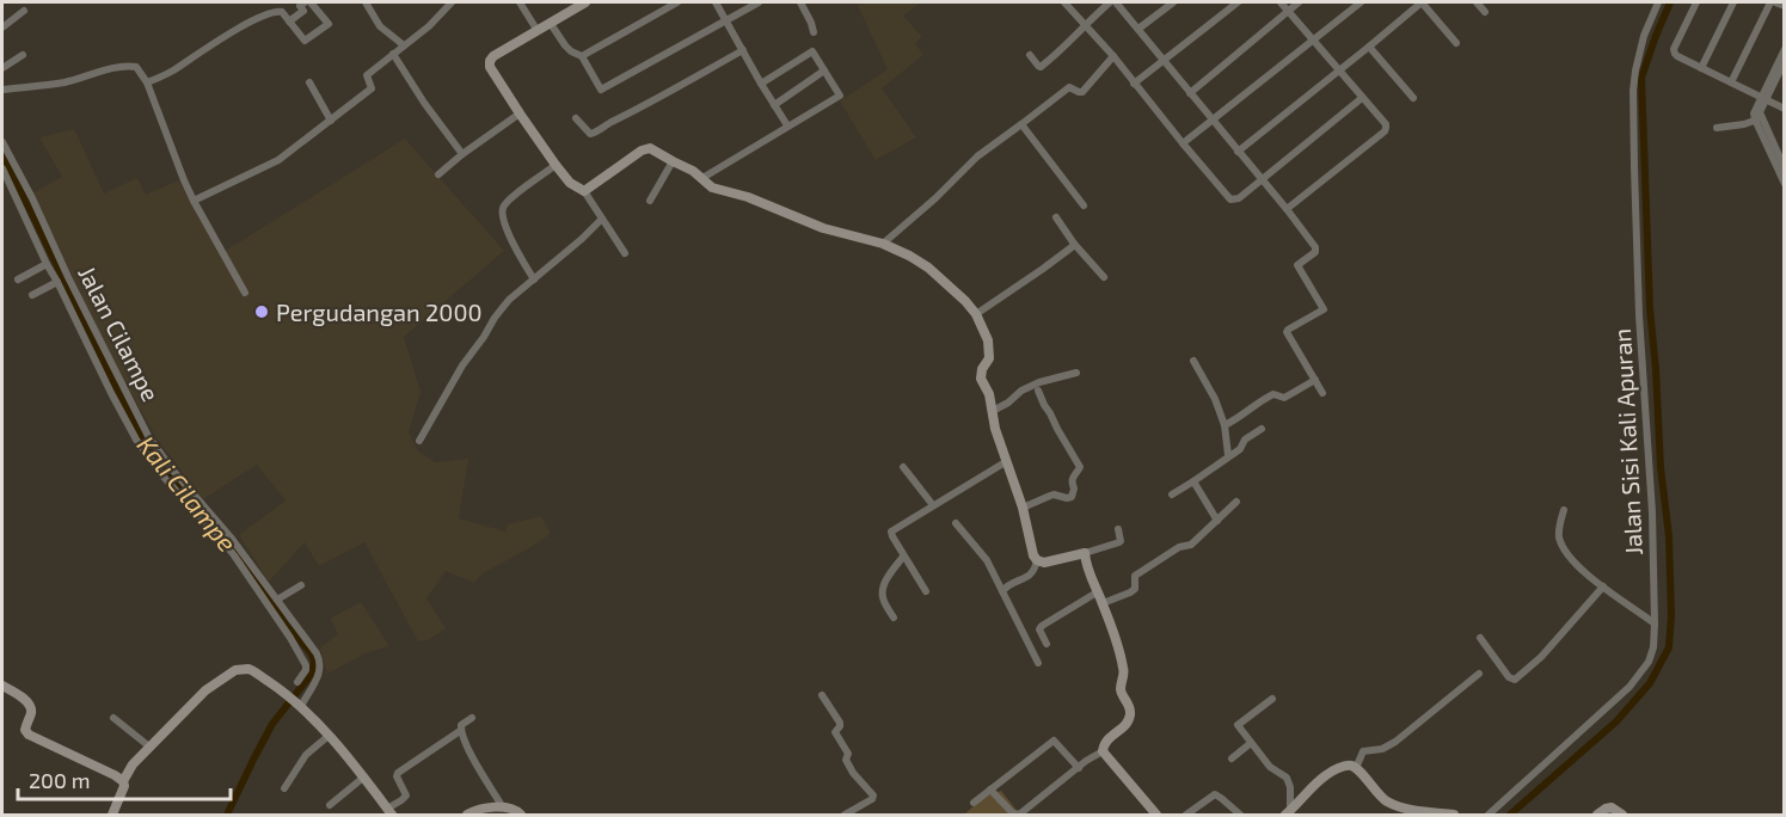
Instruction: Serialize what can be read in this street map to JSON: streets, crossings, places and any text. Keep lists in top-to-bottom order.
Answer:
{
  "streets": {
    "street": ["Jalan Cilampe", "Jalan Sisi Kali Apuran"]
  },
  "water": ["Kali Cilampe"],
  "places": ["Pergudangan 2000"],
  "scale_bar": "200 m"
}
